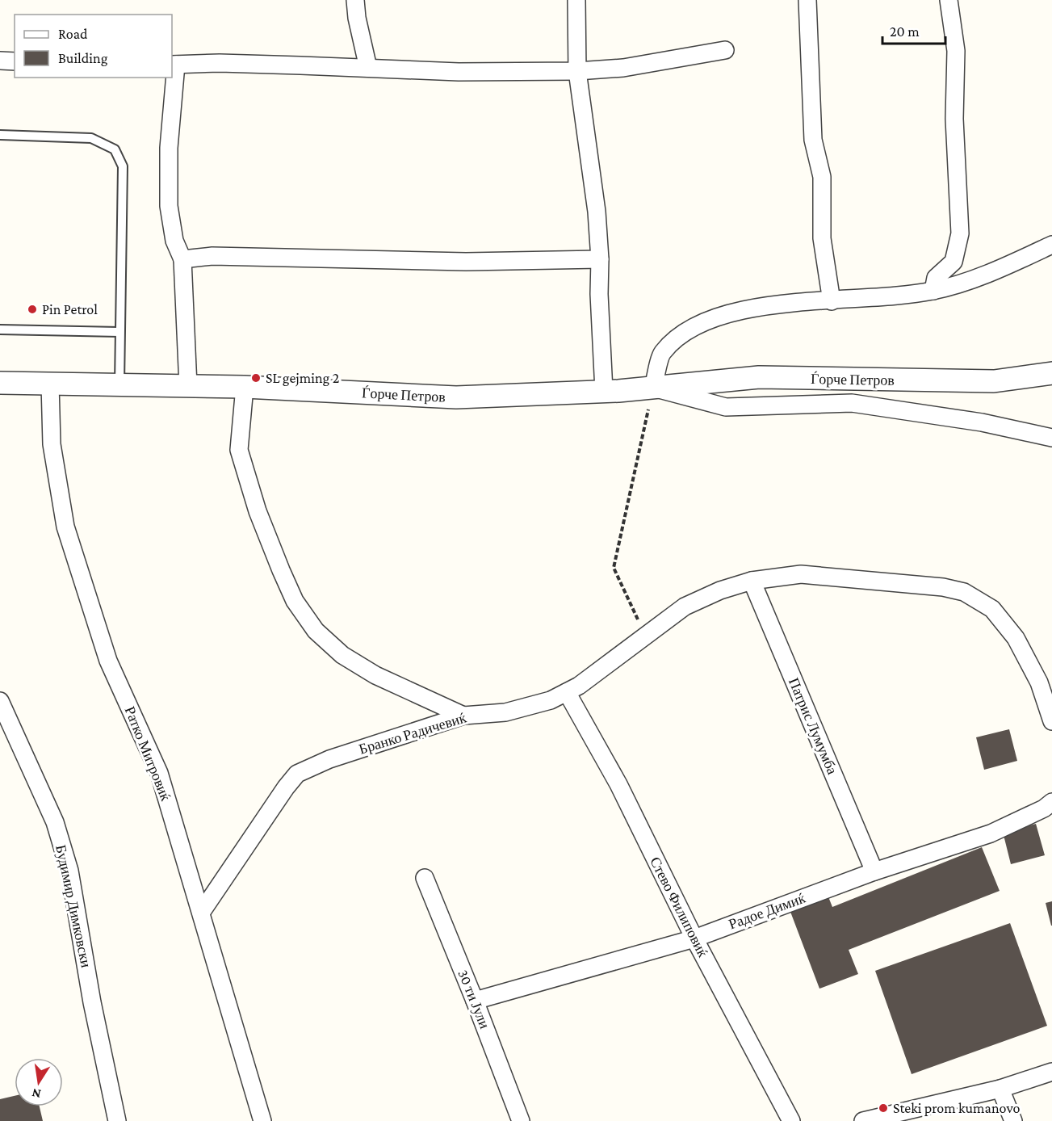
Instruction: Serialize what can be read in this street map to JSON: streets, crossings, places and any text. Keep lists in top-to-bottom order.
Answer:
{
  "streets": {
    "street": [
      "Ѓорче Петров",
      "Патрис Лумумба",
      "Бранко Радичевиќ",
      "Ратко Митровиќ",
      "Будимир Димковски",
      "Стево Филиповиќ",
      "Радое Димиќ",
      "30 ти Јули"
    ]
  },
  "crossings": [
    ["Ѓорче Петров", "Ратко Митровиќ"],
    ["Патрис Лумумба", "Бранко Радичевиќ"],
    ["Патрис Лумумба", "Радое Димиќ"],
    ["Бранко Радичевиќ", "Ратко Митровиќ"],
    ["Бранко Радичевиќ", "Стево Филиповиќ"],
    ["Стево Филиповиќ", "Радое Димиќ"],
    ["Радое Димиќ", "30 ти Јули"]
  ],
  "places": ["Pin Petrol", "SL gejming 2", "Steki prom kumanovo"],
  "legend": ["Road", "Building"],
  "scale_bar": "20 m",
  "north": "bottom"
}
